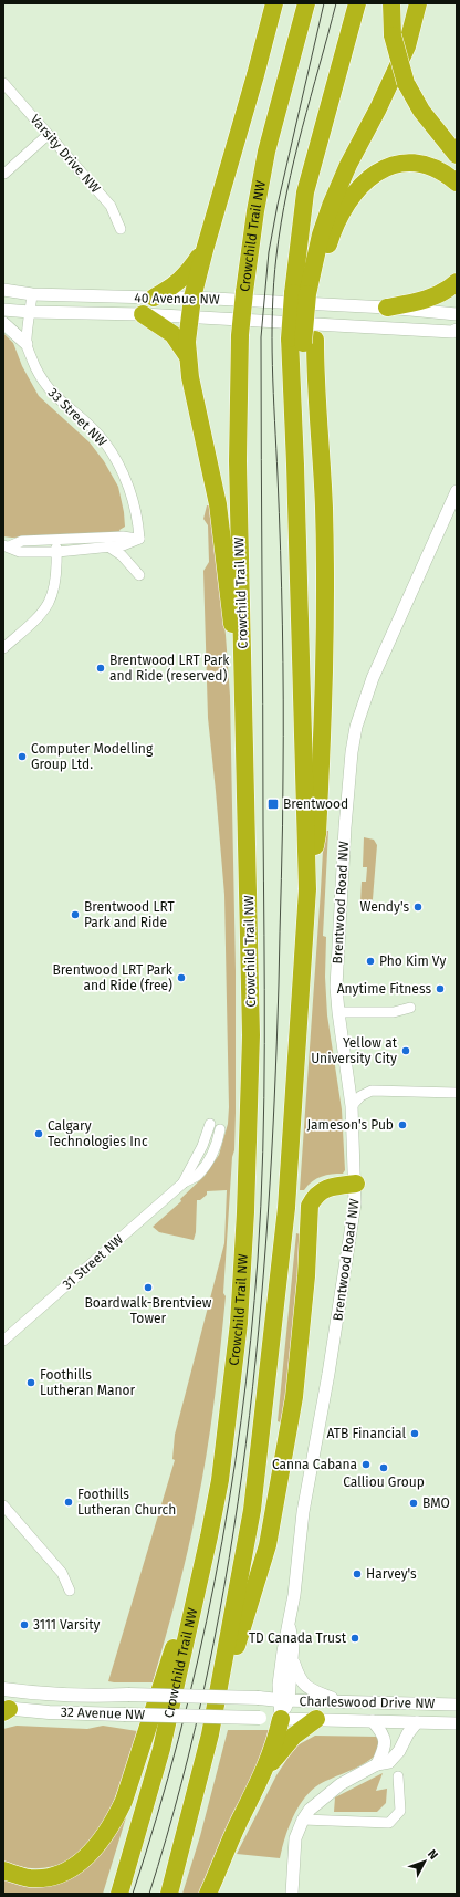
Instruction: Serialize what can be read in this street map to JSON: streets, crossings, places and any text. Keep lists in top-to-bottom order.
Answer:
{
  "streets": {
    "highway": ["Crowchild Trail NW"],
    "main road": ["32 Avenue NW"],
    "street": [
      "Varsity Drive NW",
      "40 Avenue NW",
      "33 Street NW",
      "Brentwood Road NW",
      "31 Street NW",
      "Charleswood Drive NW"
    ]
  },
  "crossings": [
    ["40 Avenue NW", "33 Street NW"],
    ["Brentwood Road NW", "Charleswood Drive NW"],
    ["Brentwood Road NW", "32 Avenue NW"],
    ["Charleswood Drive NW", "32 Avenue NW"]
  ],
  "places": {
    "other": [
      "Brentwood LRT Park and Ride (reserved)",
      "Computer Modelling Group Ltd.",
      "Wendy's",
      "Brentwood LRT Park and Ride",
      "Pho Kim Vy",
      "Brentwood LRT Park and Ride (free)",
      "Anytime Fitness",
      "Yellow at University City",
      "Jameson's Pub",
      "Calgary Technologies Inc",
      "Boardwalk-Brentview Tower",
      "Foothills Lutheran Manor",
      "ATB Financial",
      "Canna Cabana",
      "Calliou Group",
      "Foothills Lutheran Church",
      "BMO",
      "Harvey's",
      "3111 Varsity",
      "TD Canada Trust"
    ],
    "transit": ["Brentwood"]
  },
  "north": "top right"
}
